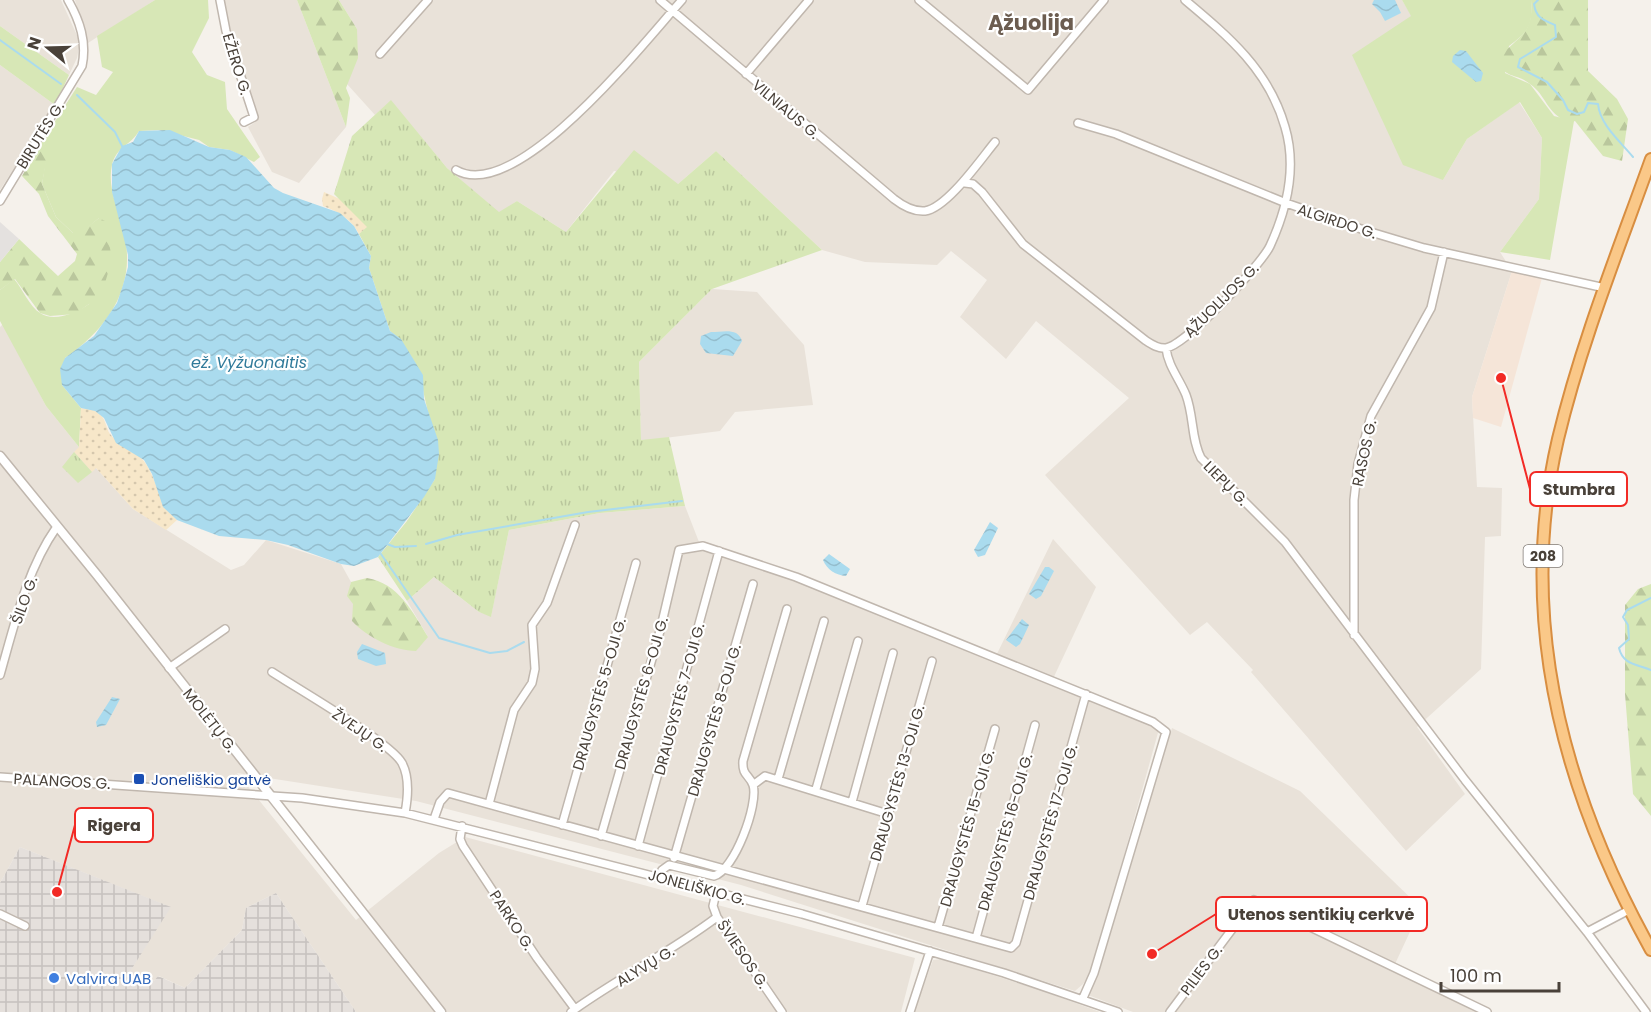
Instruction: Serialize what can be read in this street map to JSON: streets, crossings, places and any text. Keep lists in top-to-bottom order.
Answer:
{
  "streets": {
    "highway": ["208"],
    "street": [
      "EŽERO G.",
      "VILNIAUS G.",
      "BIRUTĖS G.",
      "ALGIRDO G.",
      "ĄŽUOLIJOS G.",
      "RASOS G.",
      "LIEPŲ G.",
      "ŠILO G.",
      "DRAUGYSTĖS 6-OJI G.",
      "DRAUGYSTĖS 5-OJI G.",
      "DRAUGYSTĖS 7-OJI G.",
      "MOLĖTŲ G.",
      "DRAUGYSTĖS 8-OJI G.",
      "ŽVEJŲ G.",
      "PALANGOS G.",
      "DRAUGYSTĖS 13-OJI G.",
      "DRAUGYSTĖS 17-OJI G.",
      "DRAUGYSTĖS 15-OJI G.",
      "DRAUGYSTĖS 16-OJI G.",
      "JONELIŠKIO G.",
      "PARKO G.",
      "ŠVIESOS G.",
      "ALYVŲ G.",
      "PILIES G."
    ]
  },
  "crossings": [
    ["ALGIRDO G.", "ĄŽUOLIJOS G."],
    ["ALGIRDO G.", "RASOS G."],
    ["ALGIRDO G.", "208"],
    ["ĄŽUOLIJOS G.", "LIEPŲ G."],
    ["RASOS G.", "LIEPŲ G."],
    ["ŠILO G.", "MOLĖTŲ G."],
    ["DRAUGYSTĖS 6-OJI G.", "DRAUGYSTĖS 7-OJI G."],
    ["MOLĖTŲ G.", "PALANGOS G."],
    ["MOLĖTŲ G.", "JONELIŠKIO G."],
    ["DRAUGYSTĖS 8-OJI G.", "JONELIŠKIO G."],
    ["ŽVEJŲ G.", "JONELIŠKIO G."],
    ["PALANGOS G.", "JONELIŠKIO G."],
    ["DRAUGYSTĖS 17-OJI G.", "DRAUGYSTĖS 16-OJI G."],
    ["JONELIŠKIO G.", "PARKO G."],
    ["JONELIŠKIO G.", "ŠVIESOS G."],
    ["PARKO G.", "ALYVŲ G."],
    ["ŠVIESOS G.", "ALYVŲ G."]
  ],
  "districts": ["Ąžuolija"],
  "water": ["ež. Vyžuonaitis"],
  "places": {
    "other": [
      "Stumbra",
      "Rigera",
      "Utenos sentikių cerkvė",
      "Valvira UAB"
    ],
    "transit": ["Joneliškio gatvė"]
  },
  "scale_bar": "100 m",
  "north": "left"
}
